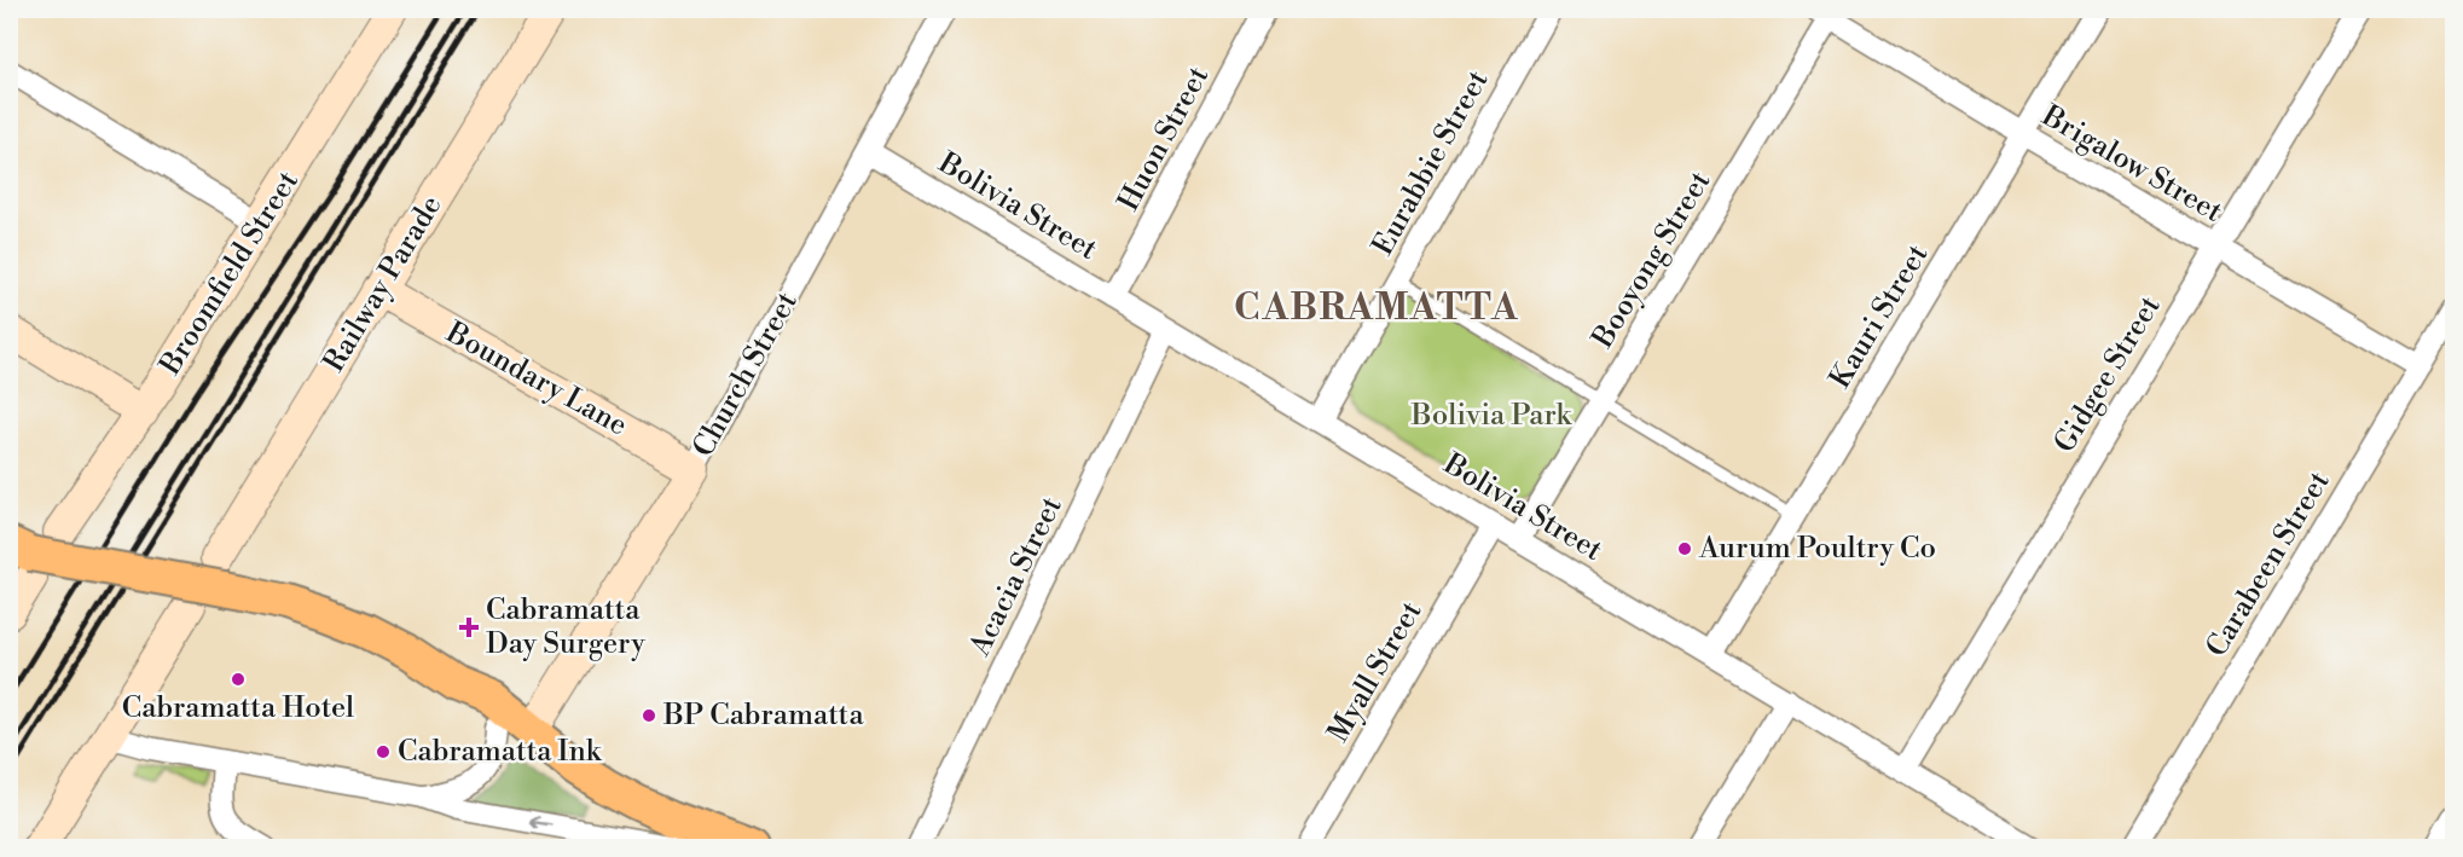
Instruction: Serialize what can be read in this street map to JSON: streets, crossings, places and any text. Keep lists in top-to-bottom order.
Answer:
{
  "streets": {
    "main road": [
      "Broomfield Street",
      "Railway Parade",
      "Church Street",
      "Boundary Lane"
    ],
    "street": [
      "Huon Street",
      "Eurabbie Street",
      "Brigalow Street",
      "Bolivia Street",
      "Booyong Street",
      "Kauri Street",
      "Gidgee Street",
      "Carabeen Street",
      "Acacia Street",
      "Myall Street"
    ]
  },
  "crossings": [
    ["Huon Street", "Bolivia Street"],
    ["Eurabbie Street", "Bolivia Street"],
    ["Brigalow Street", "Booyong Street"],
    ["Brigalow Street", "Kauri Street"],
    ["Brigalow Street", "Gidgee Street"],
    ["Brigalow Street", "Carabeen Street"],
    ["Bolivia Street", "Booyong Street"],
    ["Bolivia Street", "Kauri Street"],
    ["Bolivia Street", "Church Street"],
    ["Bolivia Street", "Gidgee Street"],
    ["Bolivia Street", "Acacia Street"],
    ["Bolivia Street", "Myall Street"],
    ["Railway Parade", "Boundary Lane"],
    ["Church Street", "Boundary Lane"]
  ],
  "districts": ["CABRAMATTA"],
  "parks": ["Bolivia Park"],
  "places": {
    "other": [
      "Aurum Poultry Co",
      "Cabramatta Hotel",
      "BP Cabramatta",
      "Cabramatta Ink"
    ],
    "health": ["Cabramatta Day Surgery"]
  }
}
